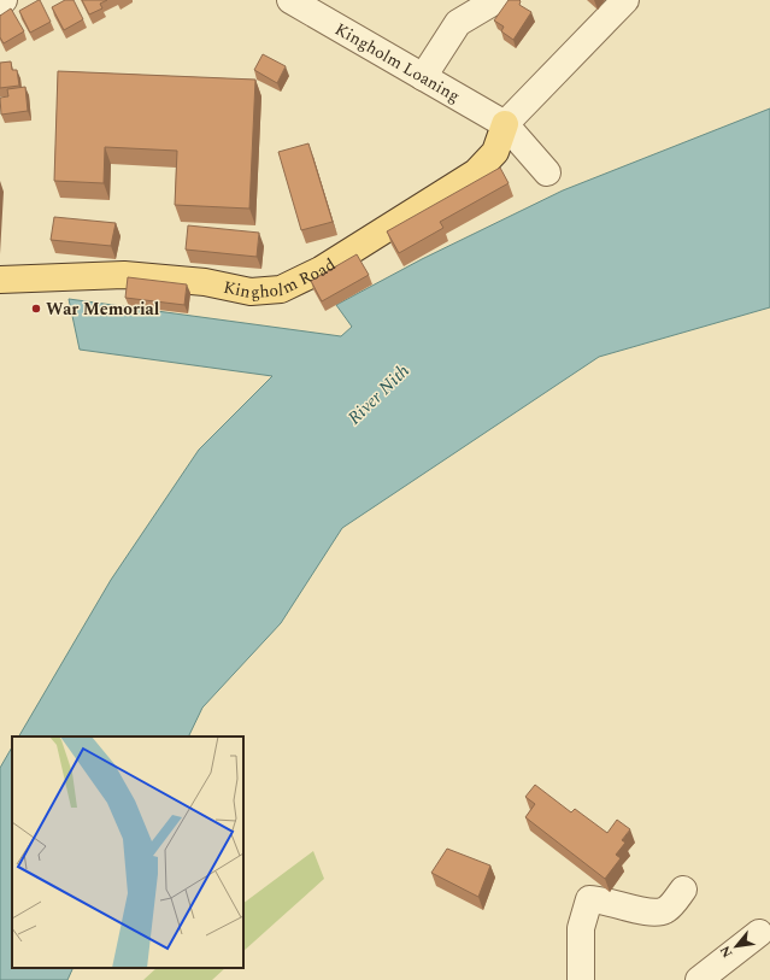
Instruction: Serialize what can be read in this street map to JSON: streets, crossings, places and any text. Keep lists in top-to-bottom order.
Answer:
{
  "streets": {
    "main road": ["Kingholm Road"],
    "street": ["Kingholm Loaning"]
  },
  "crossings": [
    ["Kingholm Loaning", "Kingholm Road"]
  ],
  "water": ["River Nith"],
  "places": ["War Memorial"],
  "north": "bottom left"
}
